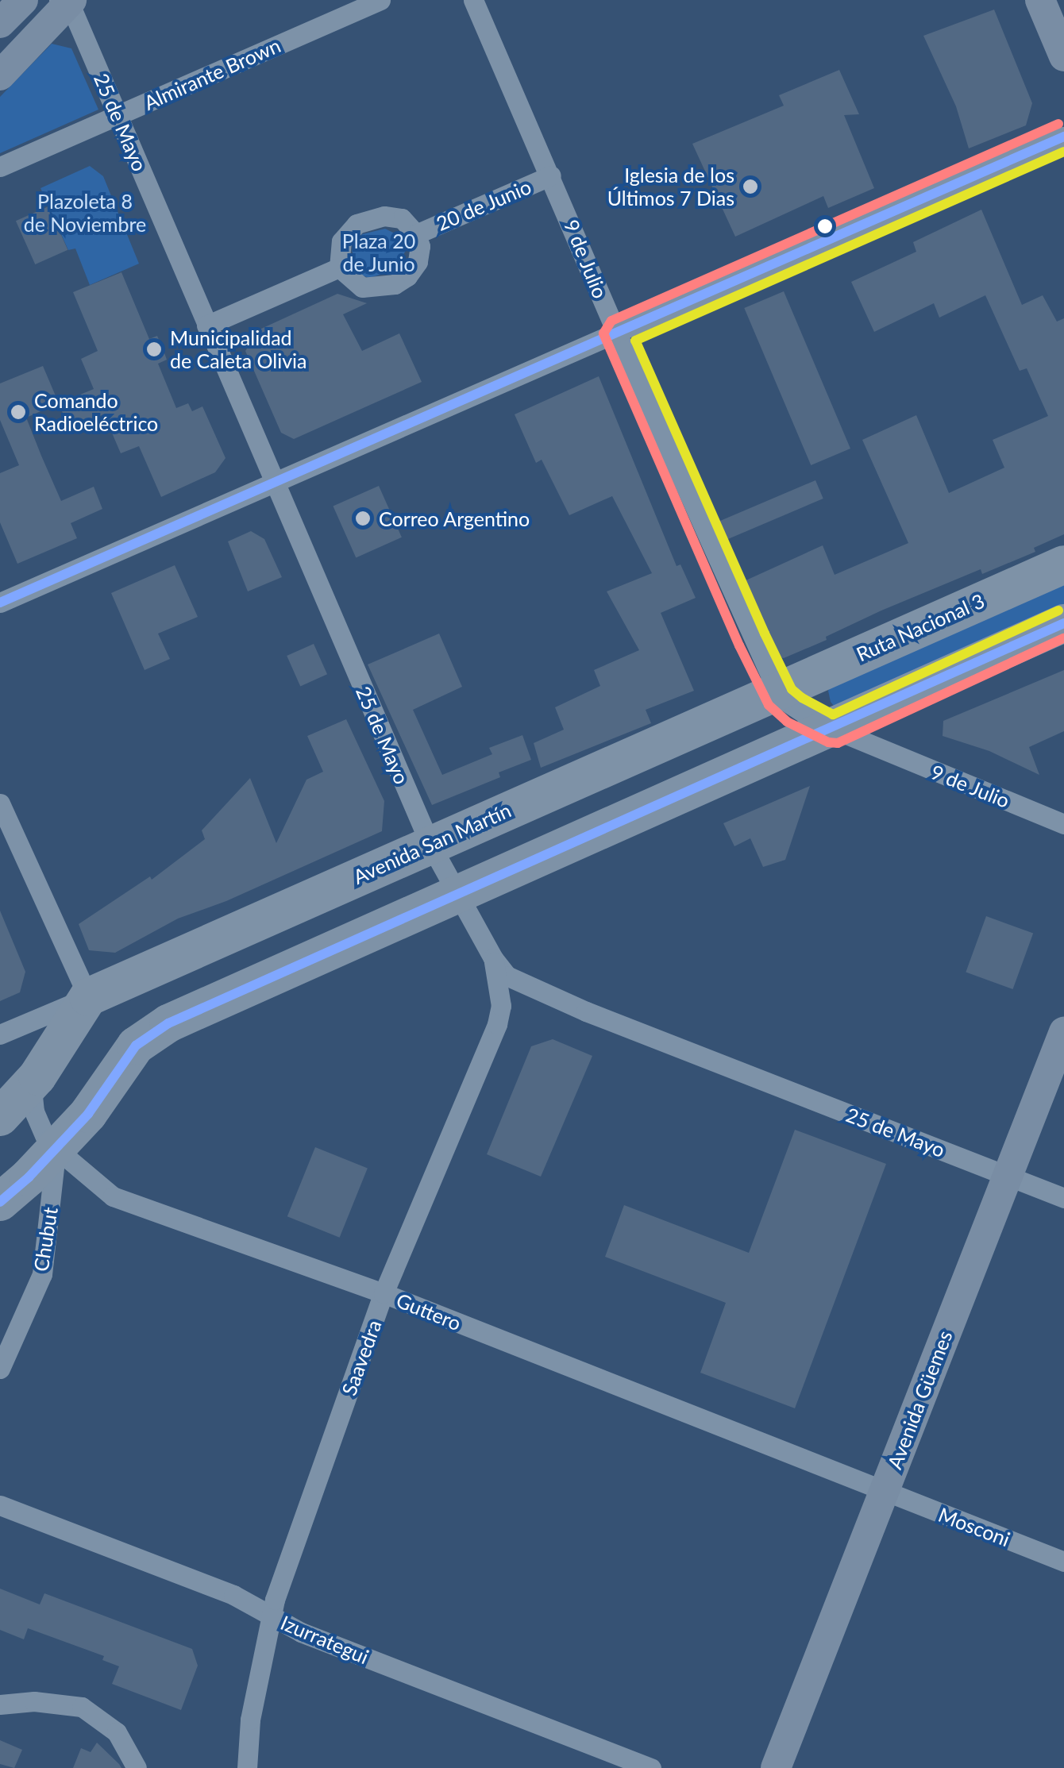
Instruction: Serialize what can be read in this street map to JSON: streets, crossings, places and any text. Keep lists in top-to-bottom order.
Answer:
{
  "streets": {
    "highway": ["Ruta Nacional 3", "Avenida San Martín"],
    "street": [
      "Almirante Brown",
      "25 de Mayo",
      "20 de Junio",
      "9 de Julio",
      "Chubut",
      "Guttero",
      "Saavedra",
      "Avenida Güemes",
      "Mosconi",
      "Izurrategui"
    ]
  },
  "crossings": [
    ["Almirante Brown", "25 de Mayo"],
    ["25 de Mayo", "Avenida San Martín"],
    ["25 de Mayo", "Saavedra"],
    ["25 de Mayo", "Avenida Güemes"],
    ["20 de Junio", "9 de Julio"],
    ["9 de Julio", "Ruta Nacional 3"],
    ["9 de Julio", "Avenida San Martín"],
    ["Ruta Nacional 3", "Avenida San Martín"],
    ["Chubut", "Guttero"],
    ["Guttero", "Saavedra"],
    ["Guttero", "Avenida Güemes"],
    ["Guttero", "Mosconi"],
    ["Saavedra", "Izurrategui"],
    ["Avenida Güemes", "Mosconi"]
  ],
  "parks": ["Plazoleta 8 de Noviembre", "Plaza 20 de Junio"],
  "places": [
    "Iglesia de los Últimos 7 Dias",
    "Municipalidad de Caleta Olivia",
    "Comando Radioeléctrico",
    "Correo Argentino"
  ],
  "lines": ["transit line 3"]
}
